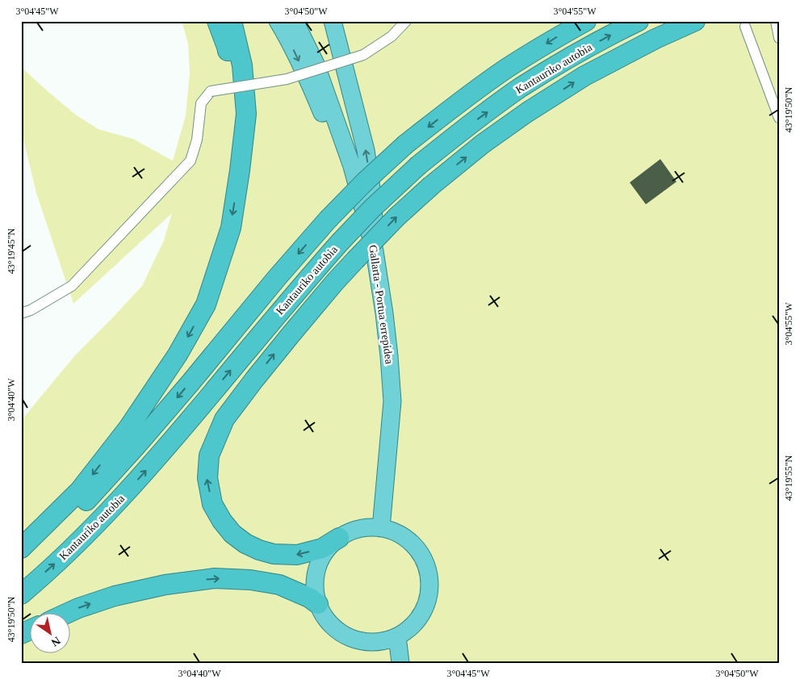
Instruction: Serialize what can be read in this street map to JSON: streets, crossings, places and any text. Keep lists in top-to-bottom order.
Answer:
{
  "streets": {
    "highway": ["Kantauriko autobia", "Gallarta - Portua errepidea"]
  },
  "north": "bottom right",
  "coordinates": [
    "3°04'45\"W",
    "3°04'50\"W",
    "3°04'55\"W",
    "43°19'50\"N",
    "43°19'45\"N",
    "3°04'40\"W",
    "43°19'55\"N"
  ]
}
